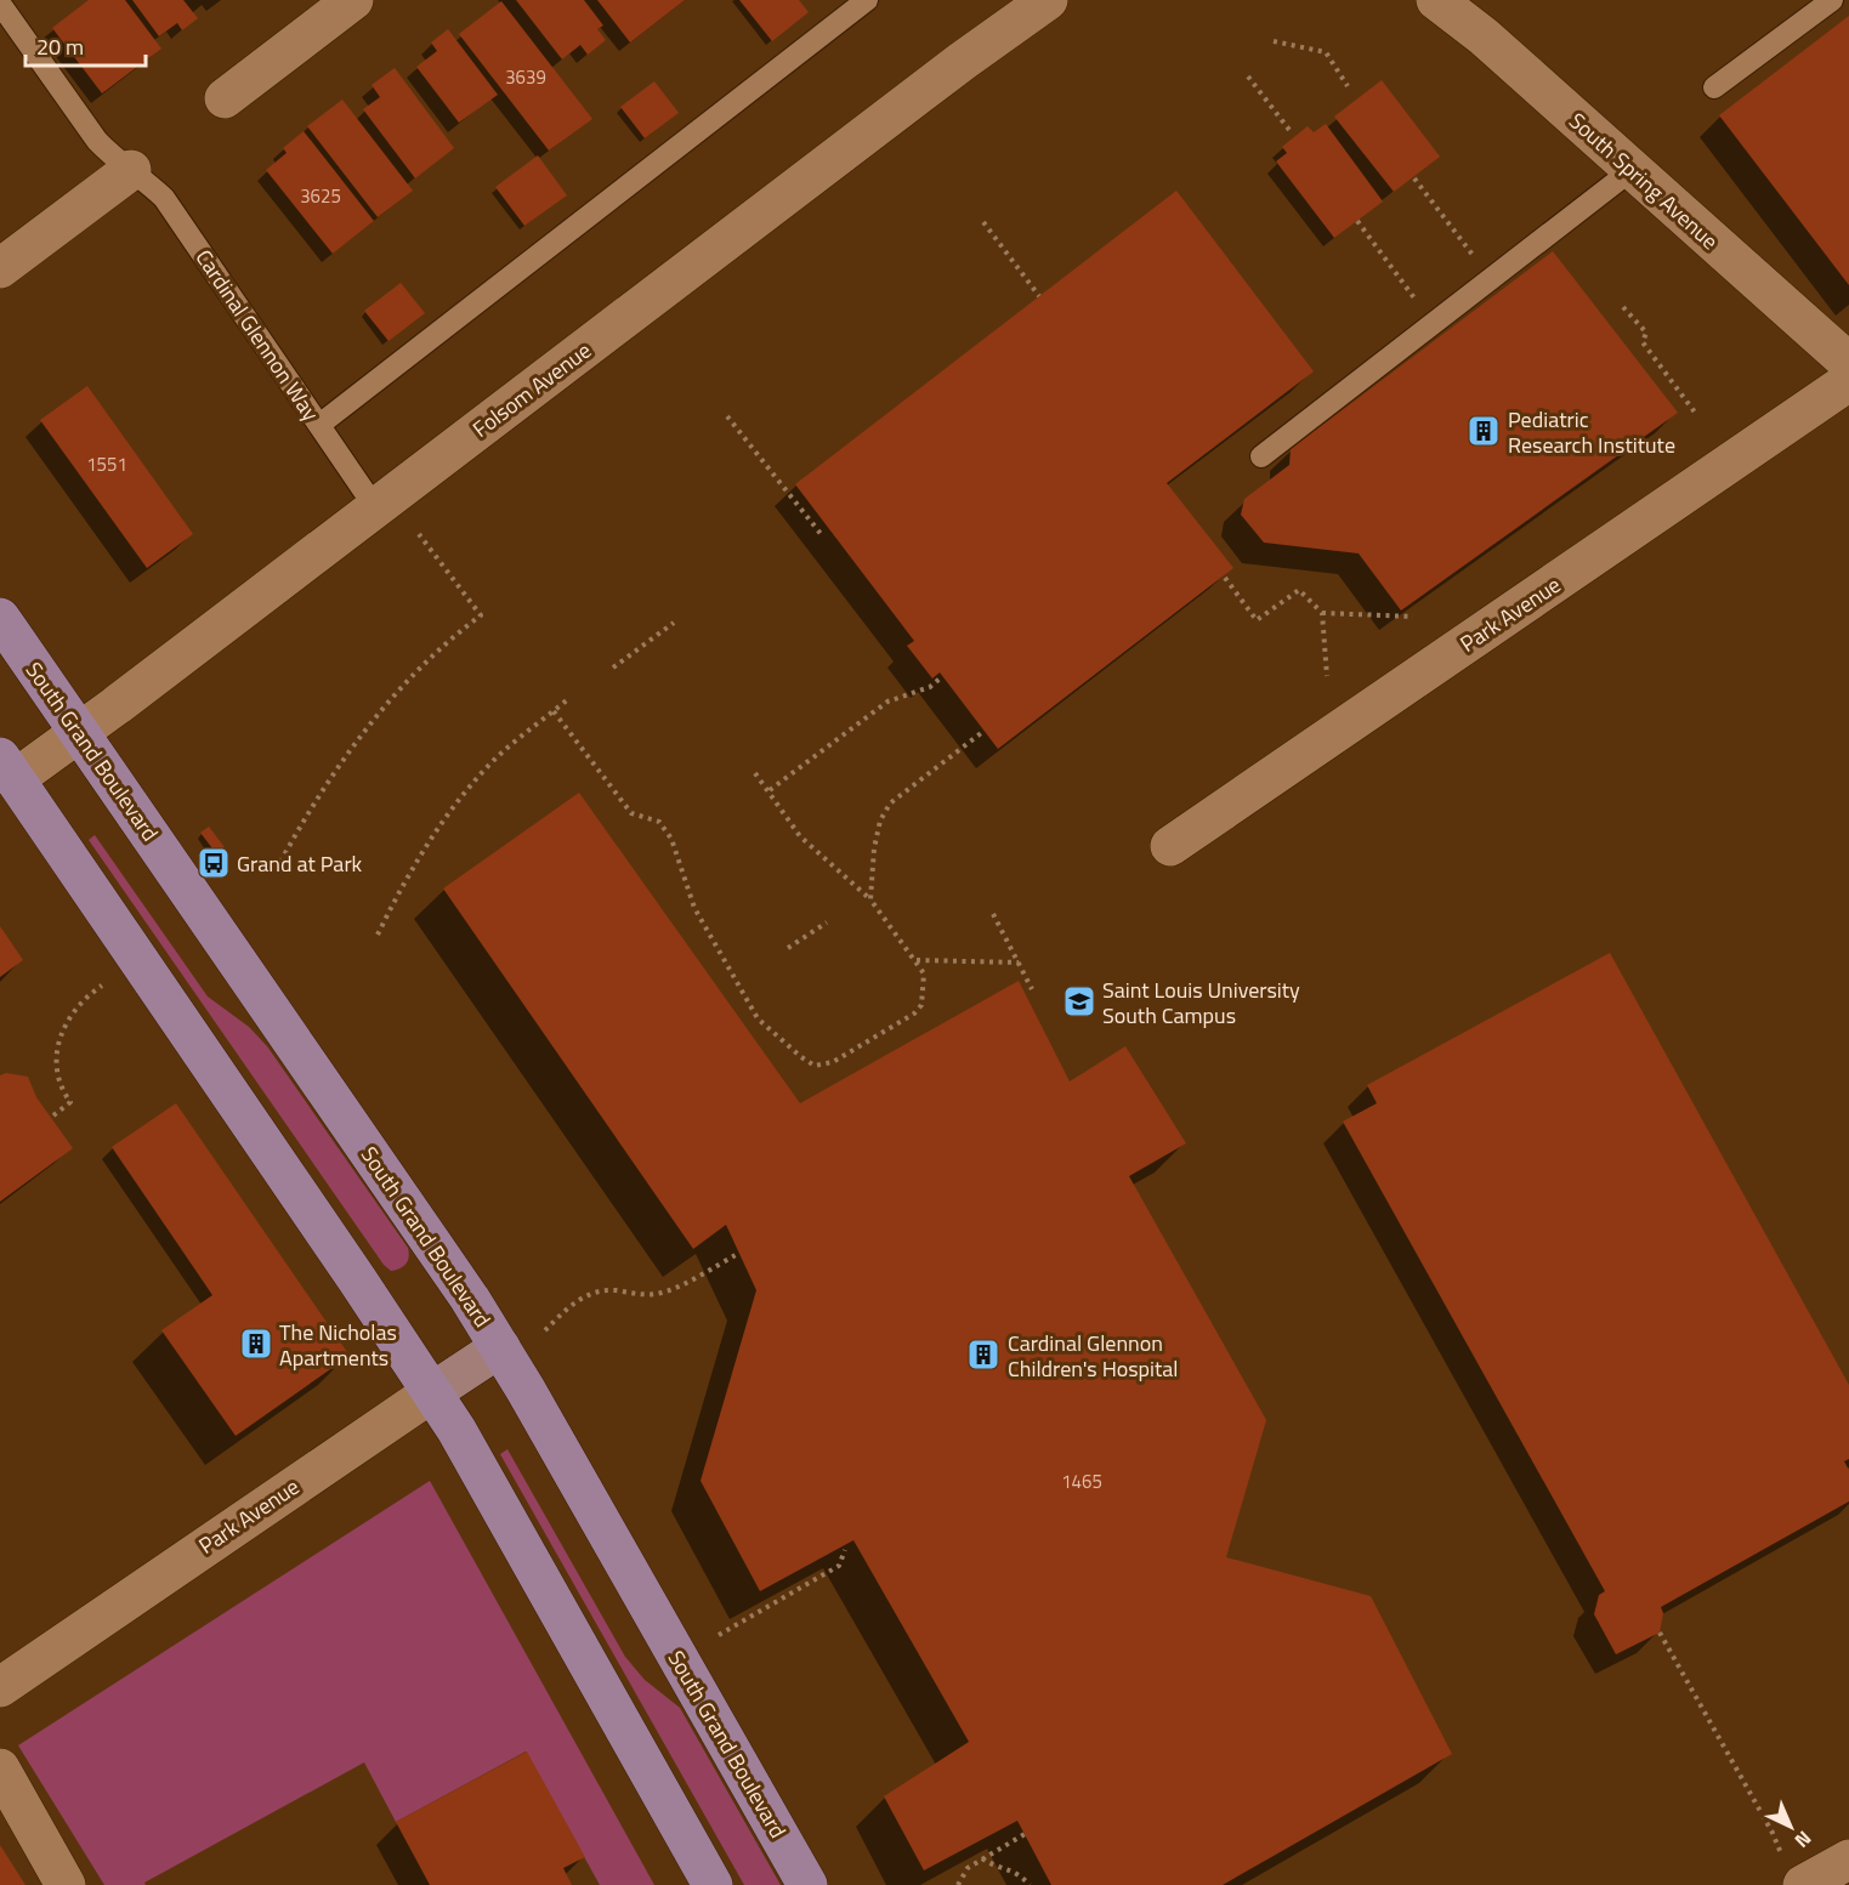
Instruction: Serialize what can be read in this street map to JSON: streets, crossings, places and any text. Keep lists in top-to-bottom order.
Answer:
{
  "streets": {
    "main road": ["South Grand Boulevard"],
    "street": ["South Spring Avenue", "Folsom Avenue", "Park Avenue"],
    "lane": ["Cardinal Glennon Way"]
  },
  "crossings": [
    ["Cardinal Glennon Way", "Folsom Avenue"],
    ["Folsom Avenue", "South Grand Boulevard"],
    ["Park Avenue", "South Grand Boulevard"]
  ],
  "places": {
    "building": ["Pediatric Research Institute", "The Nicholas Apartments", "Cardinal Glennon Children's Hospital"],
    "bus stop": ["Grand at Park"],
    "school or university": ["Saint Louis University South Campus"]
  },
  "house_numbers": [
    "3639",
    "3625",
    "1551",
    "1465"
  ],
  "scale_bar": "20 m",
  "north": "bottom right"
}
